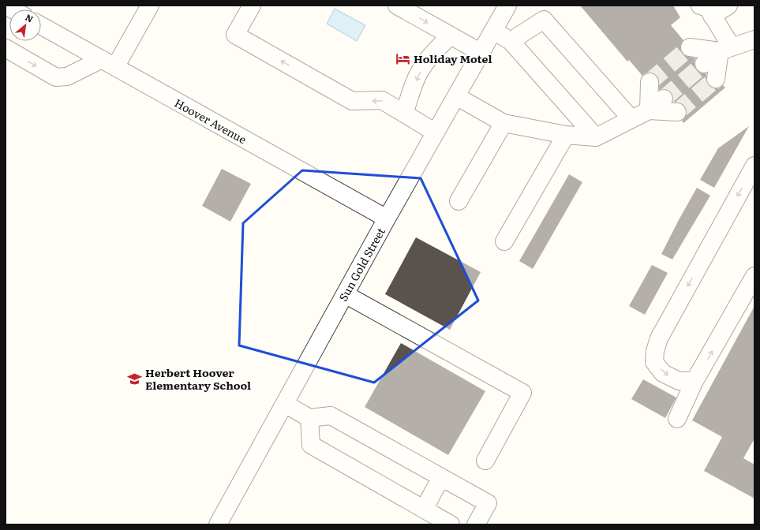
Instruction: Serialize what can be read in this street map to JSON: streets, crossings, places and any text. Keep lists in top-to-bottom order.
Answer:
{
  "streets": {
    "street": ["Hoover Avenue", "Sun Gold Street"]
  },
  "crossings": [
    ["Hoover Avenue", "Sun Gold Street"]
  ],
  "places": {
    "hotel": ["Holiday Motel"],
    "school or university": ["Herbert Hoover Elementary School"]
  },
  "north": "top right"
}
